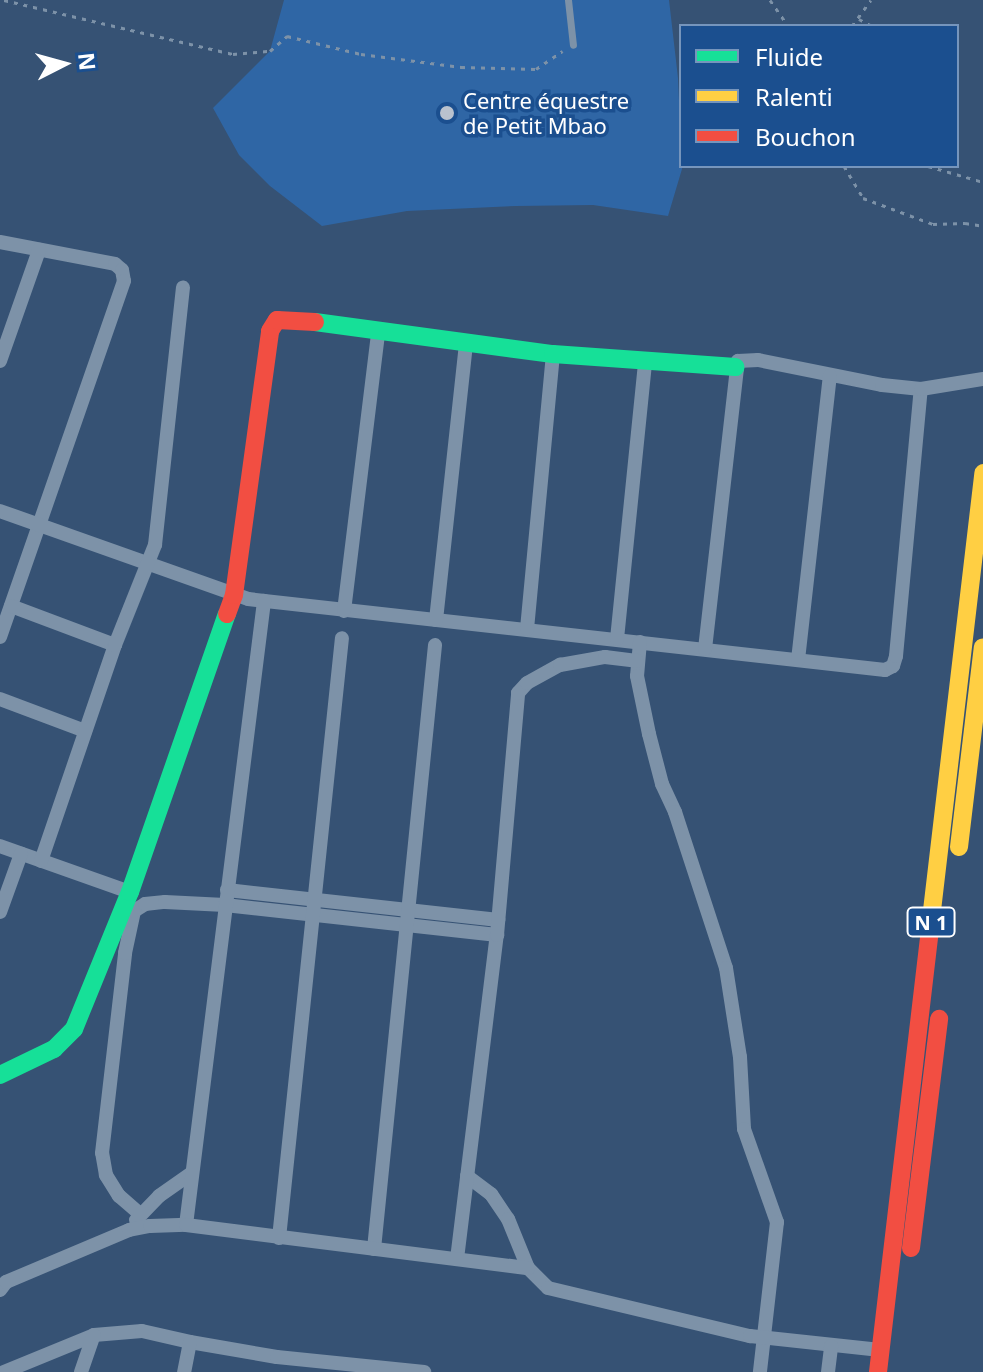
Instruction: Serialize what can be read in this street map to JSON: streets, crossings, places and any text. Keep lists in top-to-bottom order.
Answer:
{
  "streets": {
    "main road": ["N 1"]
  },
  "places": ["Centre équestre de Petit Mbao"],
  "legend": ["Fluide", "Ralenti", "Bouchon"],
  "north": "right"
}
